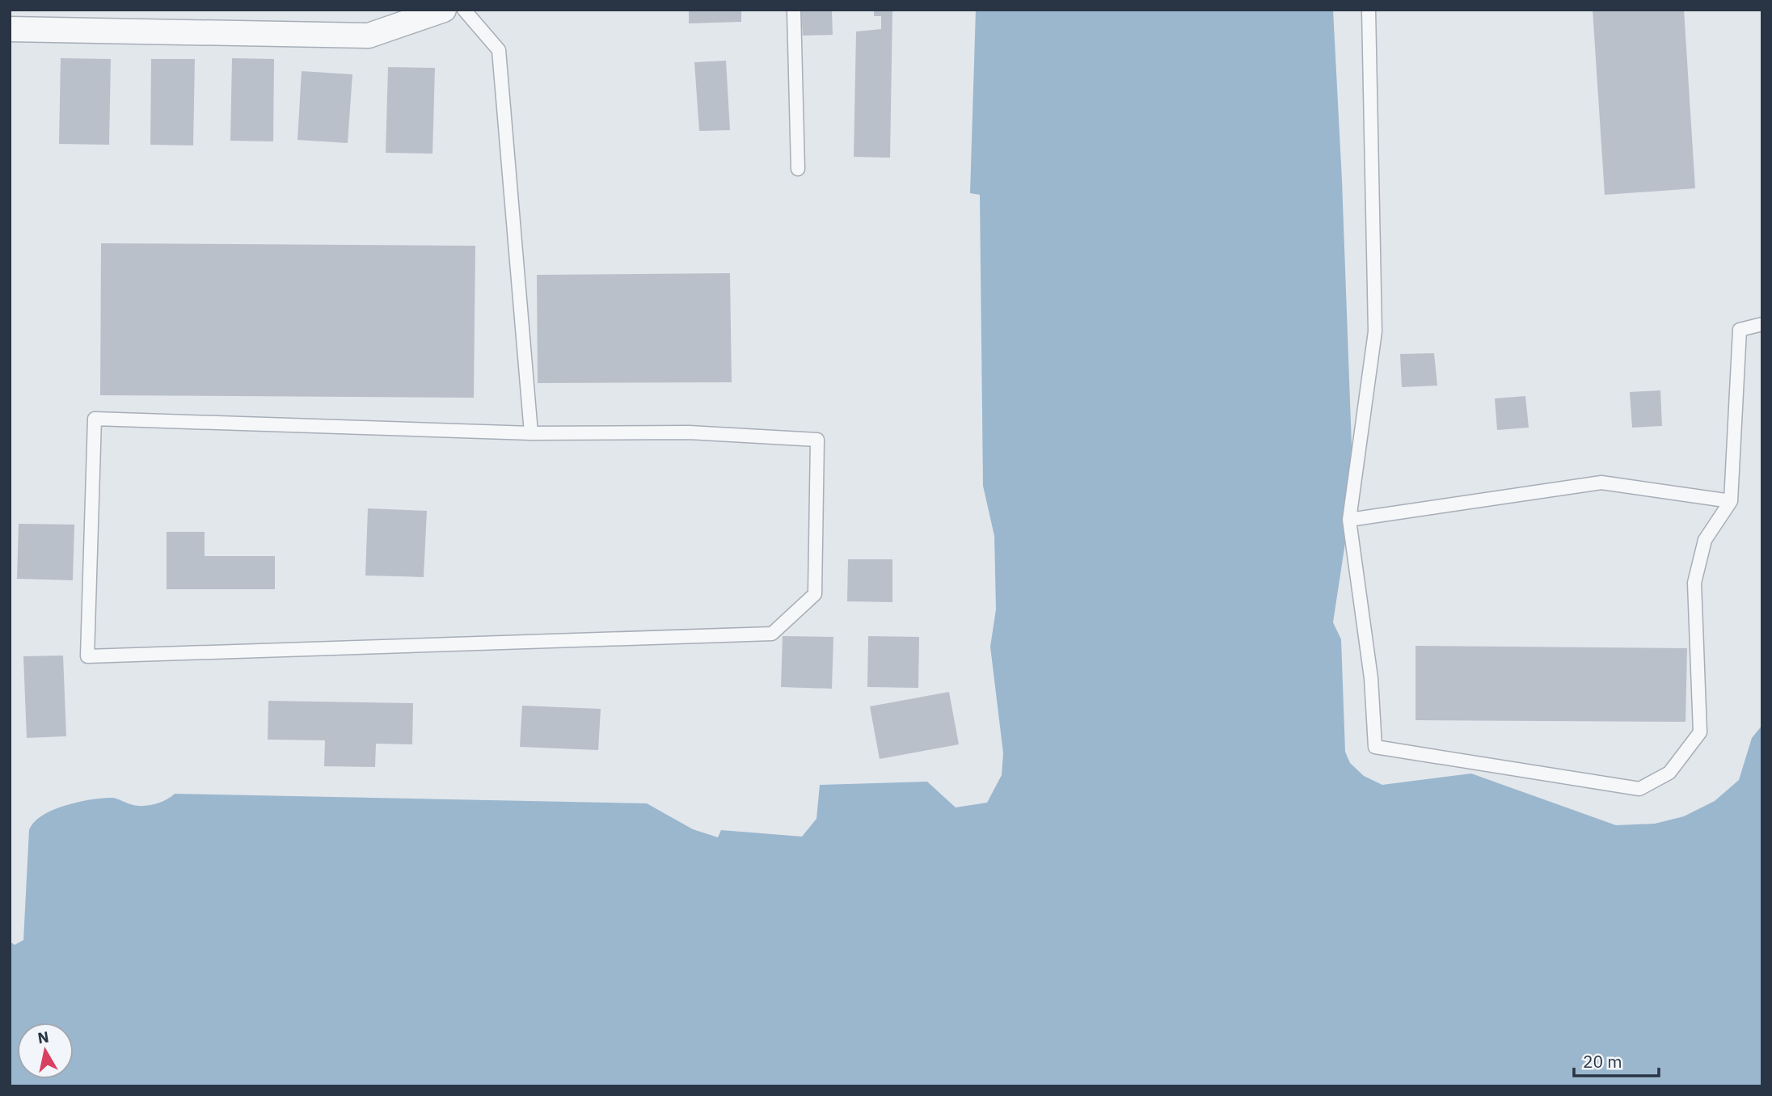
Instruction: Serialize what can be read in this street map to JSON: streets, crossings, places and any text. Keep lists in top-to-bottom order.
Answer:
{
  "scale_bar": "20 m",
  "north": "top"
}
